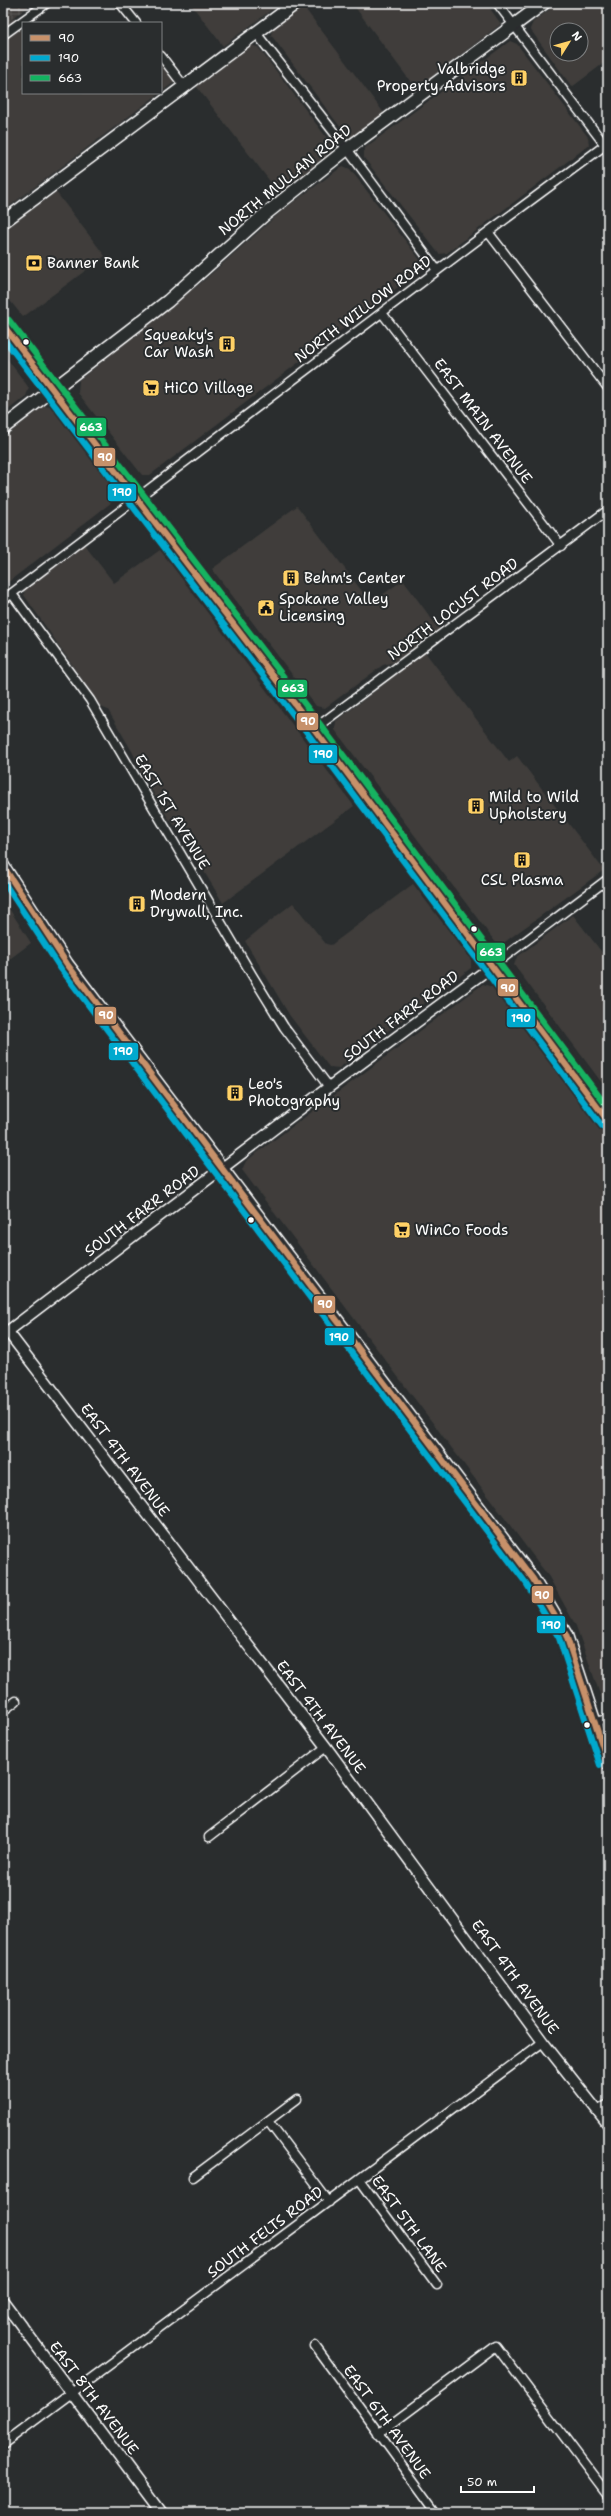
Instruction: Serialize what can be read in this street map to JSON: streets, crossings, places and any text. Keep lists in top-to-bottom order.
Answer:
{
  "streets": {
    "main road": ["NORTH MULLAN ROAD"],
    "street": [
      "NORTH WILLOW ROAD",
      "EAST MAIN AVENUE",
      "NORTH LOCUST ROAD",
      "EAST 1ST AVENUE",
      "SOUTH FARR ROAD",
      "EAST 4TH AVENUE",
      "EAST 5TH LANE",
      "SOUTH FELTS ROAD",
      "EAST 8TH AVENUE",
      "EAST 6TH AVENUE"
    ]
  },
  "crossings": [
    ["NORTH WILLOW ROAD", "EAST MAIN AVENUE"],
    ["NORTH WILLOW ROAD", "EAST 1ST AVENUE"],
    ["EAST MAIN AVENUE", "NORTH LOCUST ROAD"],
    ["EAST 1ST AVENUE", "SOUTH FARR ROAD"],
    ["SOUTH FARR ROAD", "EAST 4TH AVENUE"],
    ["EAST 4TH AVENUE", "SOUTH FELTS ROAD"],
    ["EAST 5TH LANE", "SOUTH FELTS ROAD"],
    ["SOUTH FELTS ROAD", "EAST 8TH AVENUE"]
  ],
  "places": {
    "building": [
      "Valbridge Property Advisors",
      "Squeaky's Car Wash",
      "Behm's Center",
      "Mild to Wild Upholstery",
      "CSL Plasma",
      "Modern Drywall, Inc.",
      "Leo's Photography"
    ],
    "bank": ["Banner Bank"],
    "supermarket": ["HiCO Village", "WinCo Foods"],
    "public building": ["Spokane Valley Licensing"]
  },
  "lines": ["transit line 663", "transit line 90", "transit line 190"],
  "legend": ["90", "190", "663"],
  "scale_bar": "50 m",
  "north": "top right"
}
